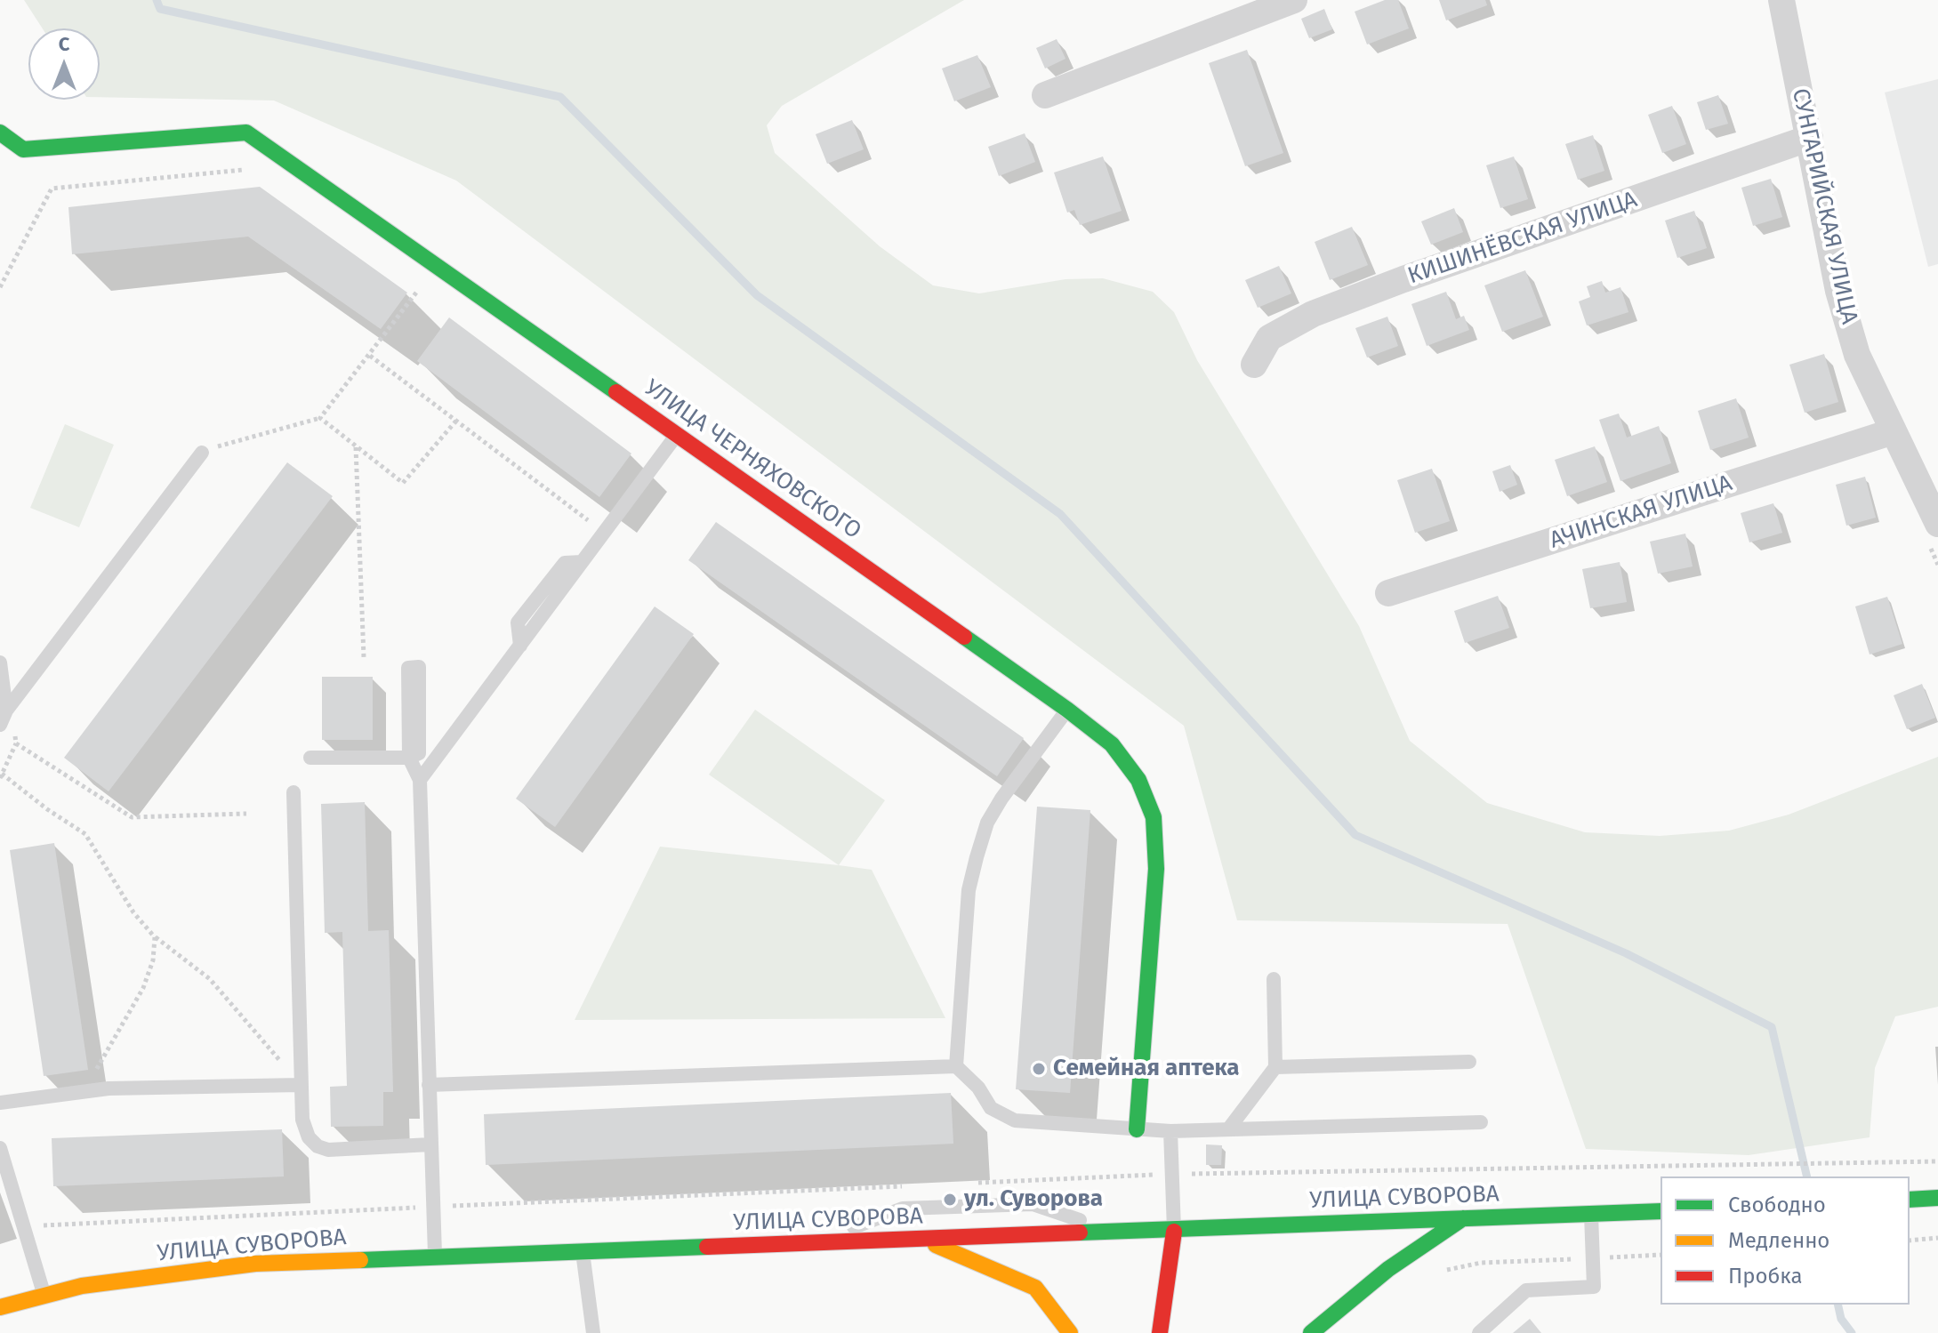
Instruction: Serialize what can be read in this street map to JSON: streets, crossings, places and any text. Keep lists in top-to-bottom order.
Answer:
{
  "streets": {
    "street": [
      "СУНГАРИЙСКАЯ УЛИЦА",
      "КИШИНЁВСКАЯ УЛИЦА",
      "УЛИЦА ЧЕРНЯХОВСКОГО",
      "АЧИНСКАЯ УЛИЦА",
      "УЛИЦА СУВОРОВА"
    ]
  },
  "crossings": [
    ["СУНГАРИЙСКАЯ УЛИЦА", "КИШИНЁВСКАЯ УЛИЦА"],
    ["СУНГАРИЙСКАЯ УЛИЦА", "АЧИНСКАЯ УЛИЦА"]
  ],
  "places": ["Семейная аптека", "ул. Суворова"],
  "legend": ["Свободно", "Медленно", "Пробка"],
  "north": "top"
}
